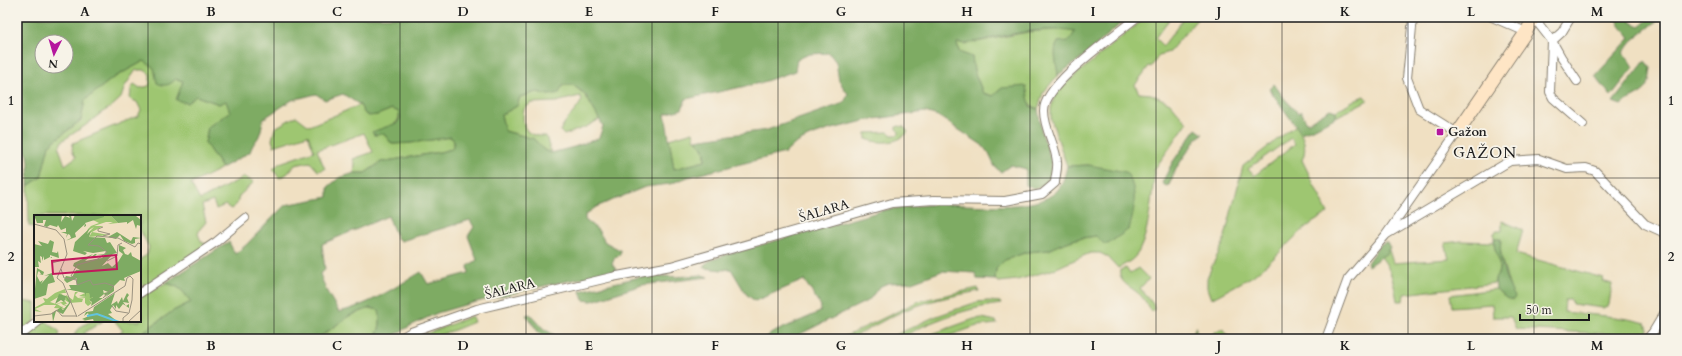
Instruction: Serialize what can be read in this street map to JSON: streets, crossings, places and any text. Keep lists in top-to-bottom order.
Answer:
{
  "streets": {
    "street": ["ŠALARA"]
  },
  "districts": ["GAŽON"],
  "places": {
    "transit": ["Gažon"]
  },
  "scale_bar": "50 m",
  "north": "bottom",
  "grid": {
    "columns": [
      "A",
      "B",
      "C",
      "D",
      "E",
      "F",
      "G",
      "H",
      "I",
      "J",
      "K",
      "L",
      "M"
    ],
    "rows": ["1", "2"]
  }
}
